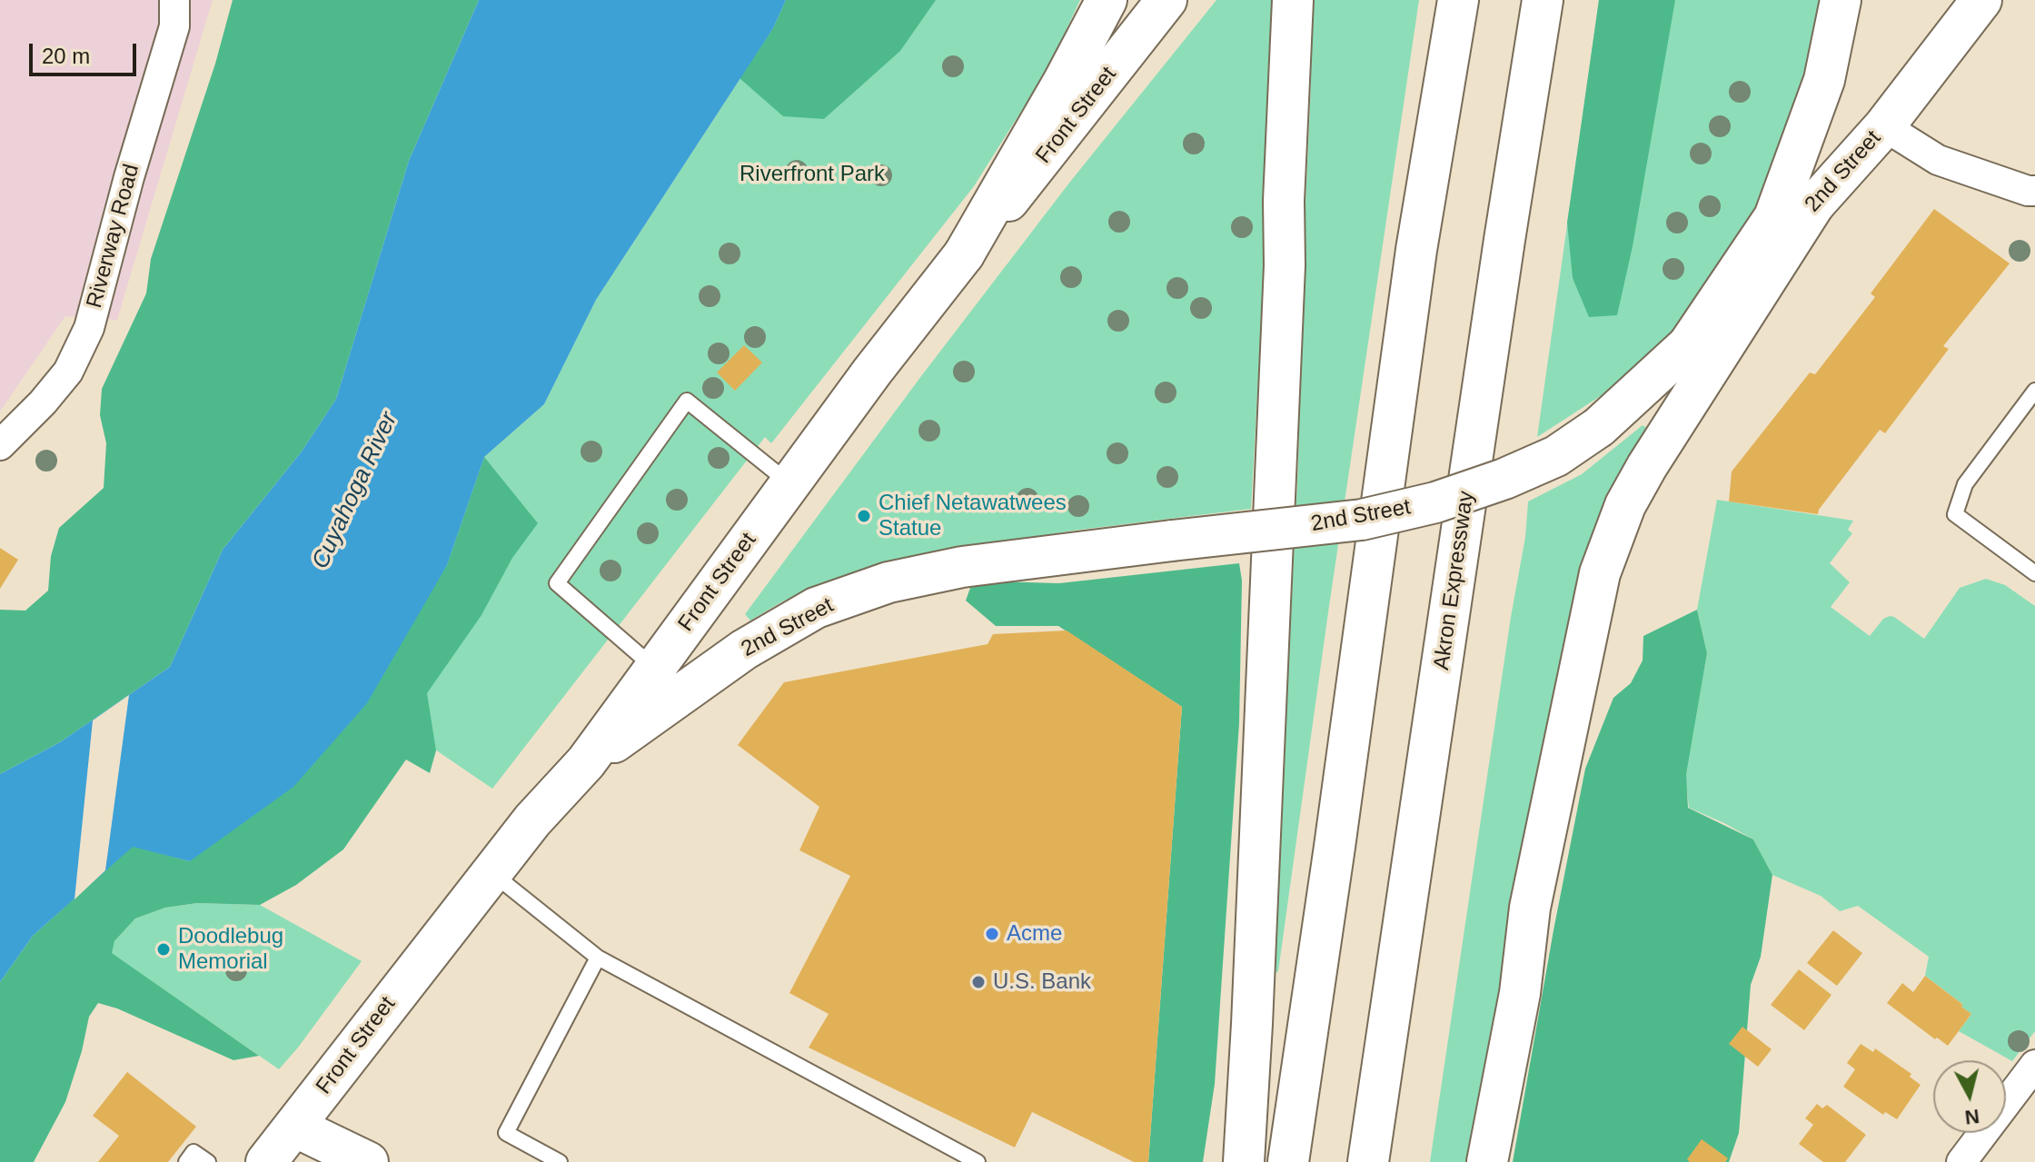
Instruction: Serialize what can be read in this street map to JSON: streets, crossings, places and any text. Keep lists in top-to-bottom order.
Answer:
{
  "streets": {
    "main road": ["Front Street", "2nd Street", "Akron Expressway"],
    "street": ["Riverway Road"]
  },
  "crossings": [
    ["Front Street", "2nd Street"]
  ],
  "water": ["Cuyahoga River"],
  "parks": ["Riverfront Park"],
  "places": [
    "Chief Netawatwees Statue",
    "Acme",
    "Doodlebug Memorial",
    "U.S. Bank"
  ],
  "scale_bar": "20 m",
  "north": "bottom"
}
